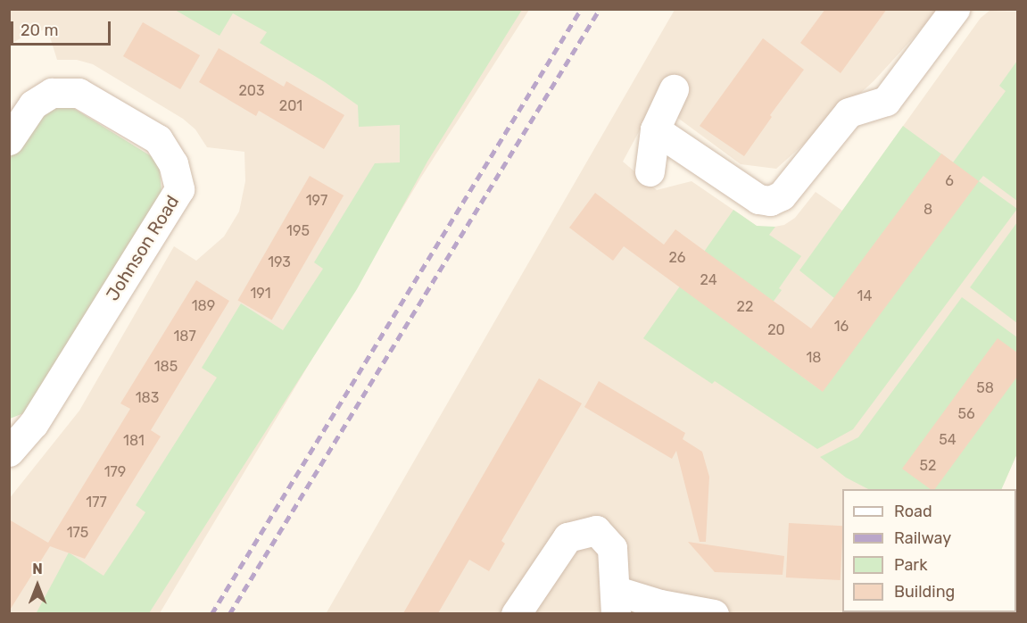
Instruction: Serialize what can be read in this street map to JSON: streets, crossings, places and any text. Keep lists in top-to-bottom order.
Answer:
{
  "streets": {
    "street": ["Johnson Road"]
  },
  "house_numbers": [
    "203",
    "201",
    "6",
    "197",
    "8",
    "195",
    "26",
    "193",
    "24",
    "191",
    "14",
    "189",
    "22",
    "16",
    "20",
    "187",
    "18",
    "185",
    "58",
    "183",
    "56",
    "54",
    "181",
    "52",
    "179",
    "177",
    "175"
  ],
  "legend": [
    "Road",
    "Railway",
    "Park",
    "Building"
  ],
  "scale_bar": "20 m",
  "north": "top"
}
